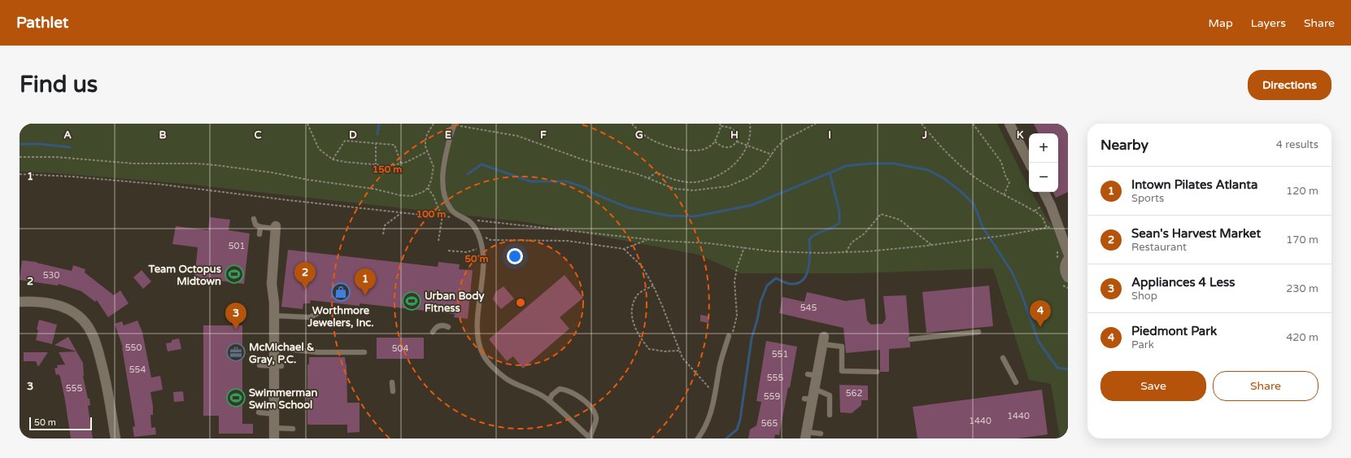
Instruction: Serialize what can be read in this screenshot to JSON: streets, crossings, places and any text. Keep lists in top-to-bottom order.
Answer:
{
  "places": {
    "sports": ["Team Octopus Midtown", "Urban Body Fitness", "Swimmerman Swim School"],
    "shop": ["Worthmore Jewelers, Inc."],
    "office": ["McMichael & Gray, P.C."]
  },
  "house_numbers": [
    "501",
    "530",
    "545",
    "550",
    "504",
    "551",
    "554",
    "555",
    "555",
    "562",
    "559",
    "1440",
    "1440",
    "565"
  ],
  "scale_bar": "50 m",
  "page": {
    "header": "Pathlet",
    "nav": ["Map", "Layers", "Share"],
    "buttons": [
      "Directions",
      ["Save", "Share"]
    ],
    "title": "Find us",
    "heading": ["Nearby", "4 results"],
    "map_buttons": ["+", "−"],
    "list": [
      {
        "mark": "1",
        "name": "Intown Pilates Atlanta",
        "note": "Sports",
        "value": "120 m"
      },
      {
        "mark": "2",
        "name": "Sean's Harvest Market",
        "note": "Restaurant",
        "value": "170 m"
      },
      {
        "mark": "3",
        "name": "Appliances 4 Less",
        "note": "Shop",
        "value": "230 m"
      },
      {
        "mark": "4",
        "name": "Piedmont Park",
        "note": "Park",
        "value": "420 m"
      }
    ],
    "pins": [
      "2",
      "1",
      "4",
      "3"
    ],
    "scale": "50 m"
  },
  "grid": {
    "columns": [
      "A",
      "B",
      "C",
      "D",
      "E",
      "F",
      "G",
      "H",
      "I",
      "J",
      "K"
    ],
    "rows": ["1", "2", "3"]
  },
  "rings": ["150 m", "100 m", "50 m"]
}
